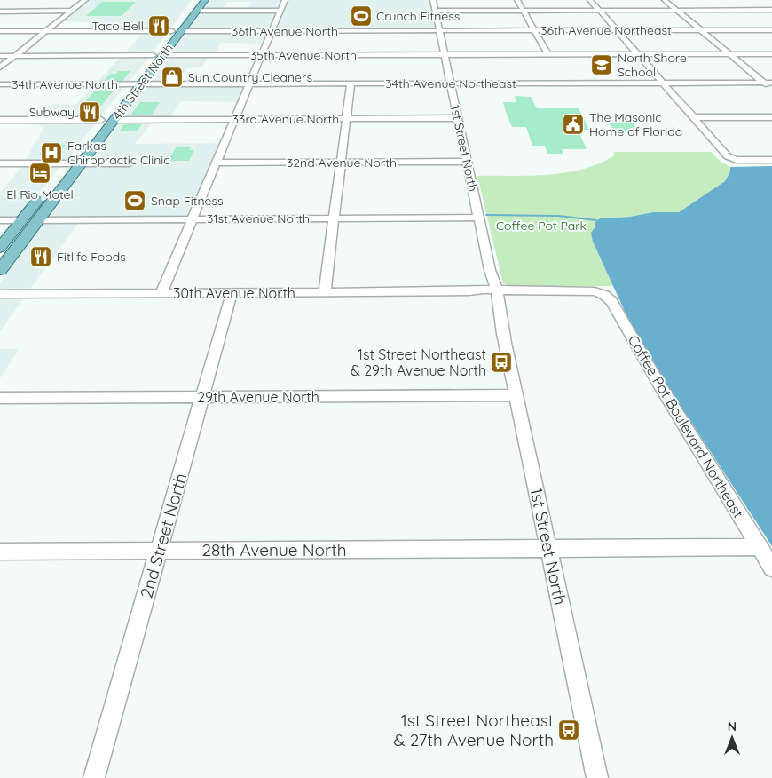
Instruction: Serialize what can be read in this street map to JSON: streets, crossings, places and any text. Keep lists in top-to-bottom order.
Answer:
{
  "streets": {
    "main road": ["4th Street North"],
    "street": [
      "36th Avenue Northeast",
      "36th Avenue North",
      "35th Avenue North",
      "34th Avenue Northeast",
      "34th Avenue North",
      "33rd Avenue North",
      "1st Street North",
      "32nd Avenue North",
      "31st Avenue North",
      "30th Avenue North",
      "29th Avenue North",
      "Coffee Pot Boulevard Northeast",
      "2nd Street North",
      "28th Avenue North"
    ]
  },
  "crossings": [
    ["36th Avenue Northeast", "36th Avenue North"],
    ["36th Avenue Northeast", "1st Street North"],
    ["36th Avenue North", "4th Street North"],
    ["36th Avenue North", "1st Street North"],
    ["35th Avenue North", "4th Street North"],
    ["35th Avenue North", "1st Street North"],
    ["4th Street North", "34th Avenue Northeast"],
    ["4th Street North", "34th Avenue North"],
    ["4th Street North", "33rd Avenue North"],
    ["4th Street North", "31st Avenue North"],
    ["34th Avenue Northeast", "34th Avenue North"],
    ["34th Avenue Northeast", "1st Street North"],
    ["33rd Avenue North", "1st Street North"],
    ["1st Street North", "32nd Avenue North"],
    ["1st Street North", "31st Avenue North"],
    ["1st Street North", "30th Avenue North"],
    ["1st Street North", "29th Avenue North"],
    ["1st Street North", "28th Avenue North"],
    ["30th Avenue North", "Coffee Pot Boulevard Northeast"],
    ["30th Avenue North", "2nd Street North"],
    ["29th Avenue North", "2nd Street North"],
    ["Coffee Pot Boulevard Northeast", "28th Avenue North"],
    ["2nd Street North", "28th Avenue North"]
  ],
  "parks": ["Coffee Pot Park"],
  "places": {
    "sports": ["Crunch Fitness", "Snap Fitness"],
    "restaurant": ["Taco Bell", "Subway", "Fitlife Foods"],
    "school or university": ["North Shore School"],
    "shop": ["Sun Country Cleaners"],
    "public building": ["The Masonic Home of Florida"],
    "hospital": ["Farkas Chiropractic Clinic"],
    "hotel": ["El Rio Motel"],
    "bus stop": ["1st Street Northeast & 29th Avenue North", "1st Street Northeast & 27th Avenue North"]
  },
  "north": "top"
}
